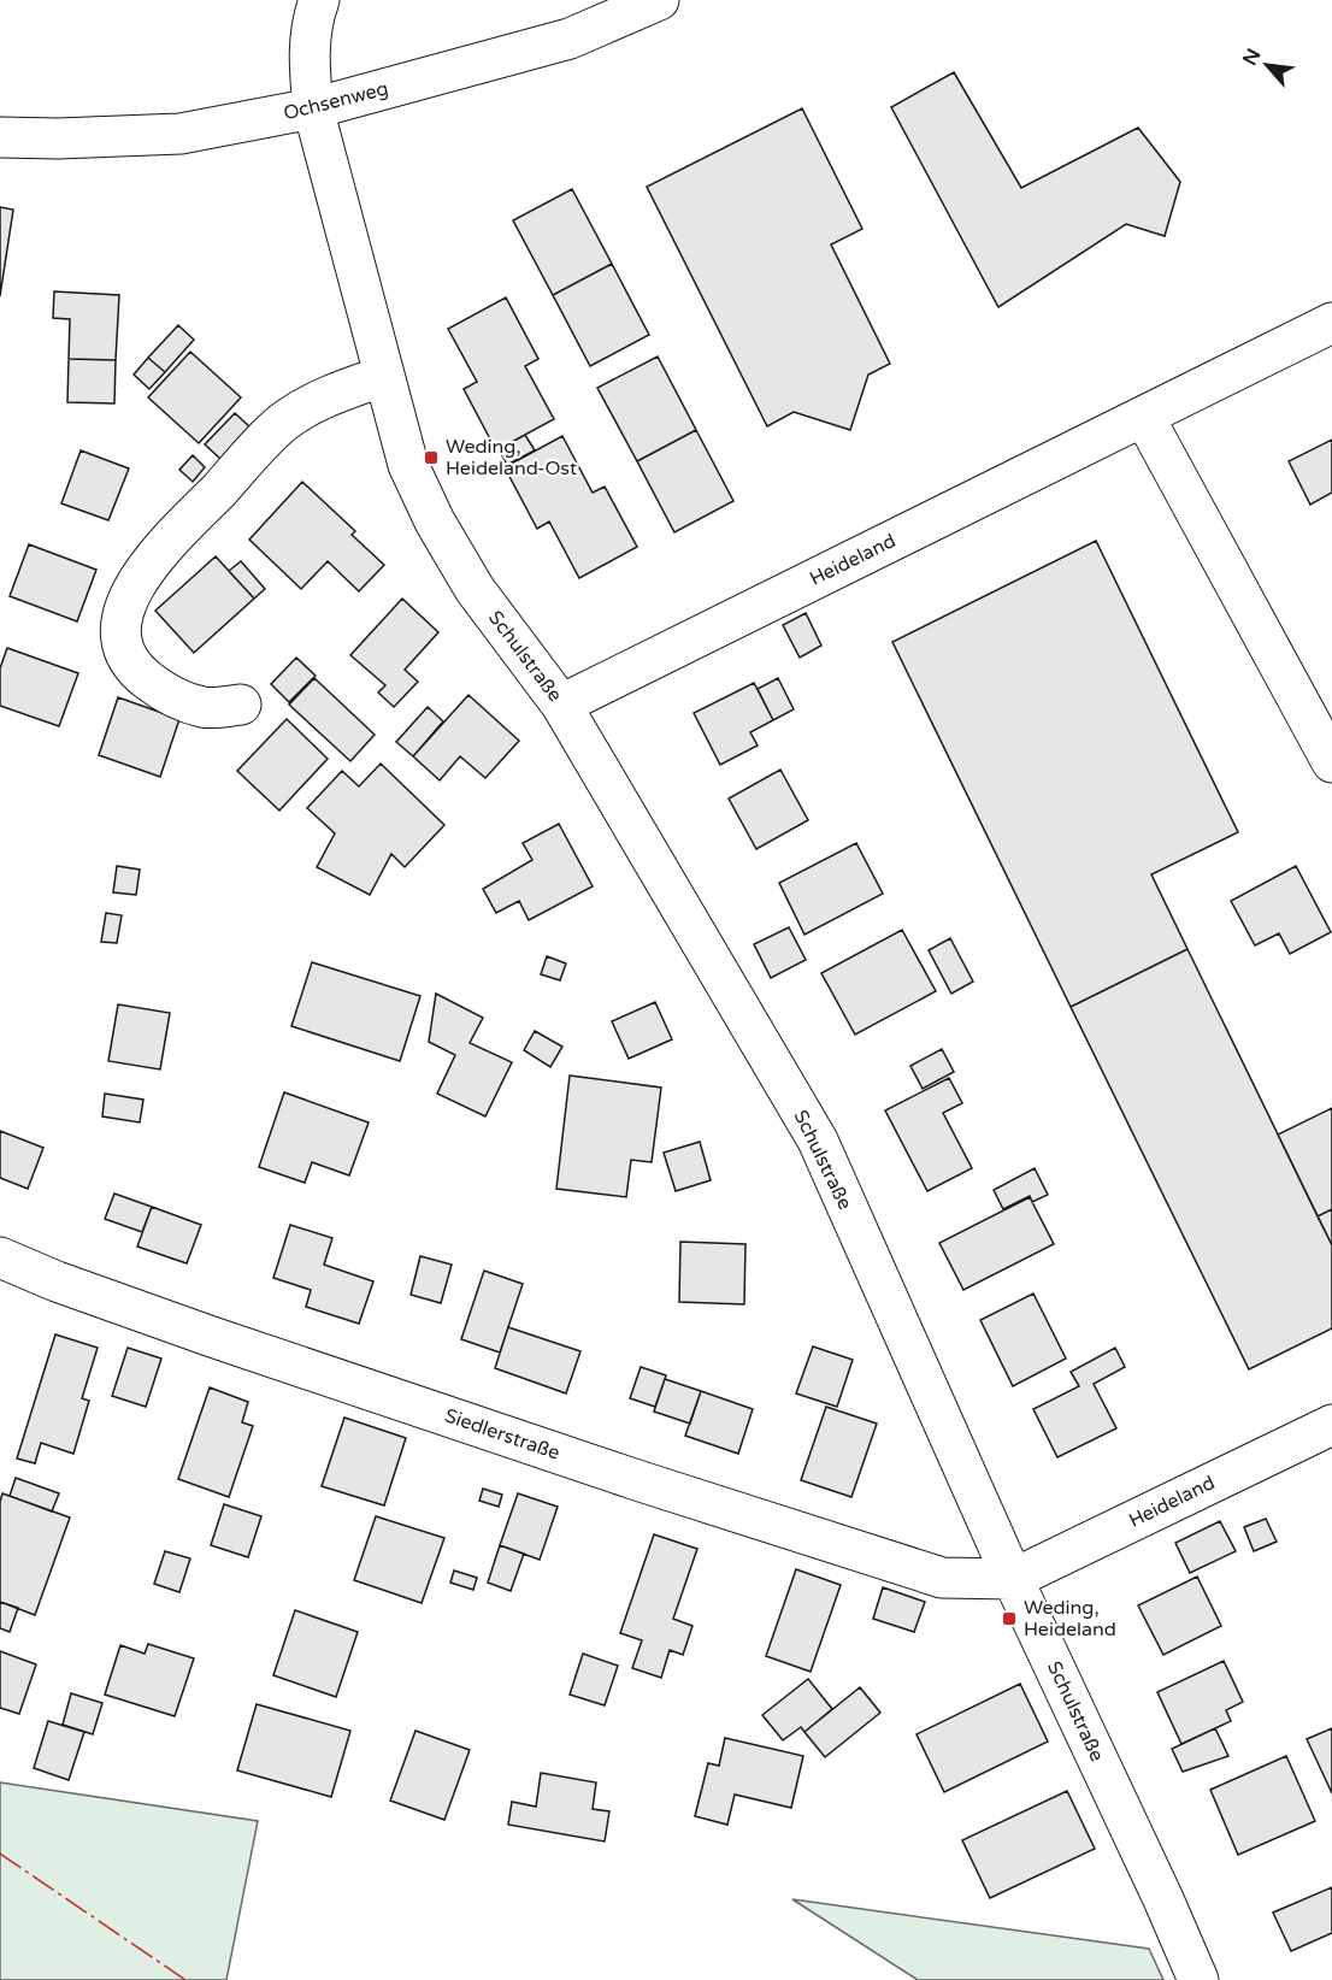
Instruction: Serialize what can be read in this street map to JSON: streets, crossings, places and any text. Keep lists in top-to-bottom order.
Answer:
{
  "streets": {
    "street": [
      "Ochsenweg",
      "Heideland",
      "Schulstraße",
      "Siedlerstraße"
    ]
  },
  "crossings": [
    ["Ochsenweg", "Schulstraße"],
    ["Heideland", "Schulstraße"],
    ["Heideland", "Siedlerstraße"],
    ["Schulstraße", "Siedlerstraße"]
  ],
  "places": {
    "transit": ["Weding, Heideland-Ost", "Weding, Heideland"]
  },
  "north": "top left"
}
